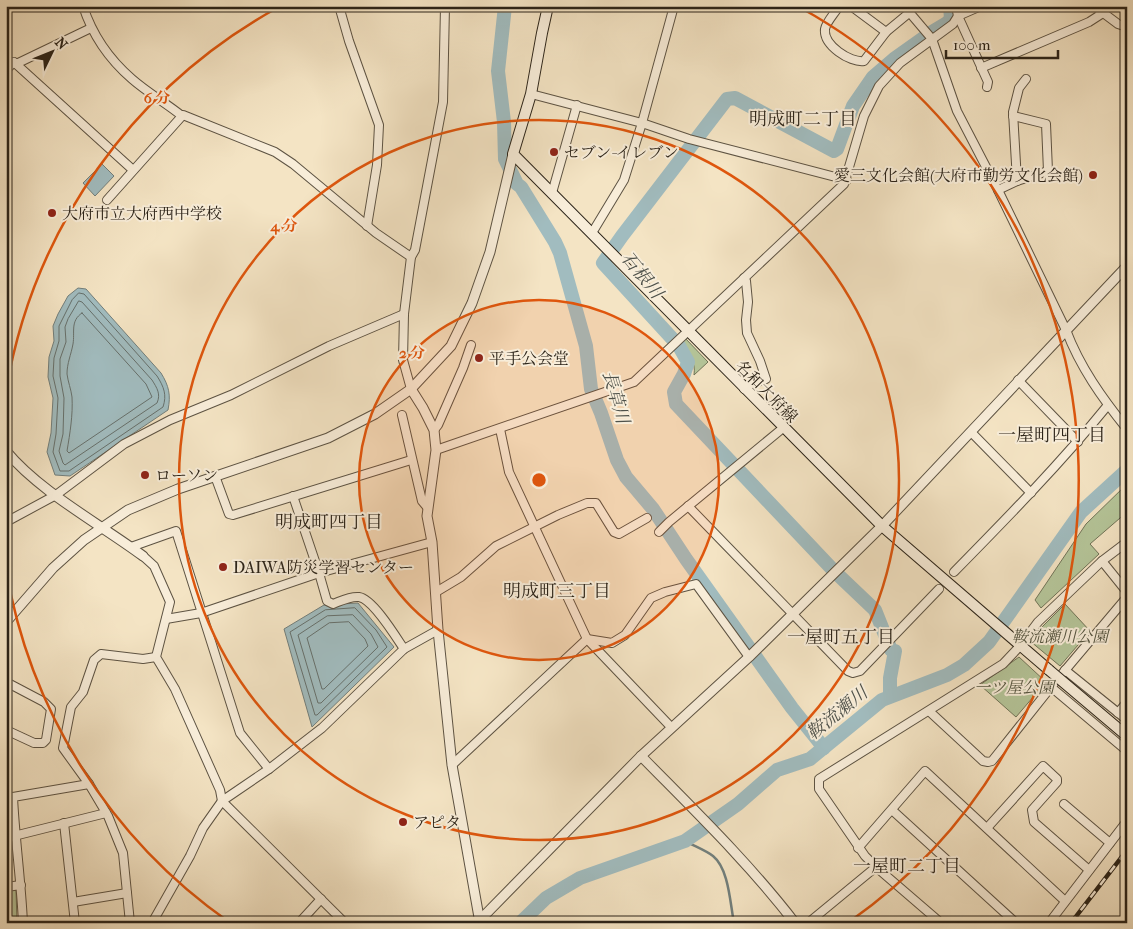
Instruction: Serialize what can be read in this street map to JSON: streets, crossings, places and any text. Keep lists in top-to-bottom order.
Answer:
{
  "streets": {
    "main road": ["名和大府線"]
  },
  "districts": [
    "明成町二丁目",
    "一屋町四丁目",
    "明成町四丁目",
    "明成町三丁目",
    "一屋町五丁目",
    "一屋町二丁目"
  ],
  "water": ["石根川", "長草川", "鞍流瀬川"],
  "parks": ["鞍流瀬川公園", "一ツ屋公園"],
  "places": [
    "セブン-イレブン",
    "愛三文化会館(大府市勤労文化会館)",
    "大府市立大府西中学校",
    "平手公会堂",
    "ローソン",
    "DAIWA防災学習センター",
    "アピタ"
  ],
  "scale_bar": "100 m",
  "north": "top right",
  "rings": ["6 分", "4 分", "2 分"]
}
